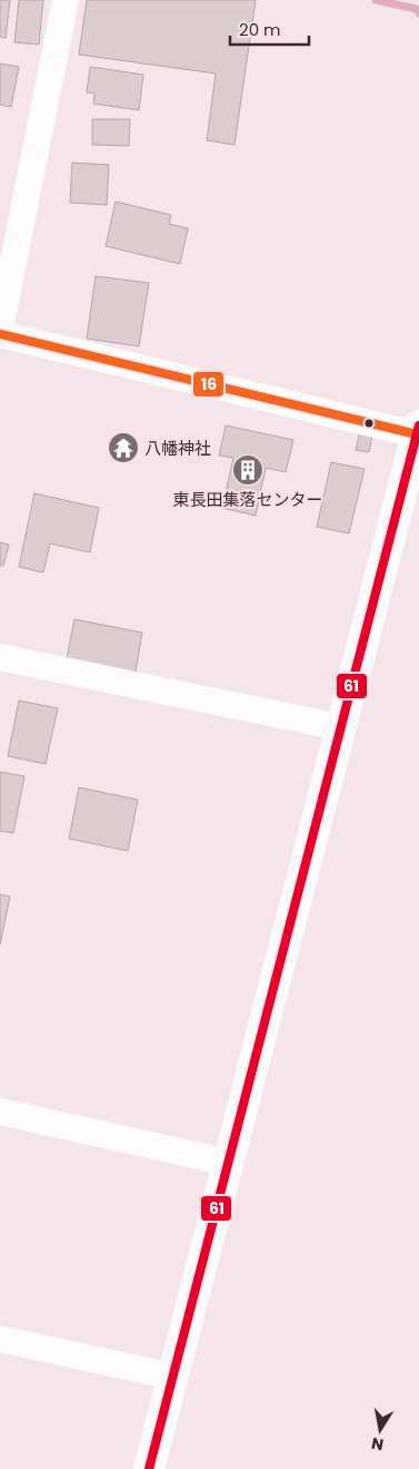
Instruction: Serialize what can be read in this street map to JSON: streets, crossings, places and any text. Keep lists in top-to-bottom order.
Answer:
{
  "places": {
    "temple": ["八幡神社"],
    "building": ["東長田集落センター"]
  },
  "lines": ["transit line 16", "transit line 61"],
  "scale_bar": "20 m",
  "north": "bottom"
}
